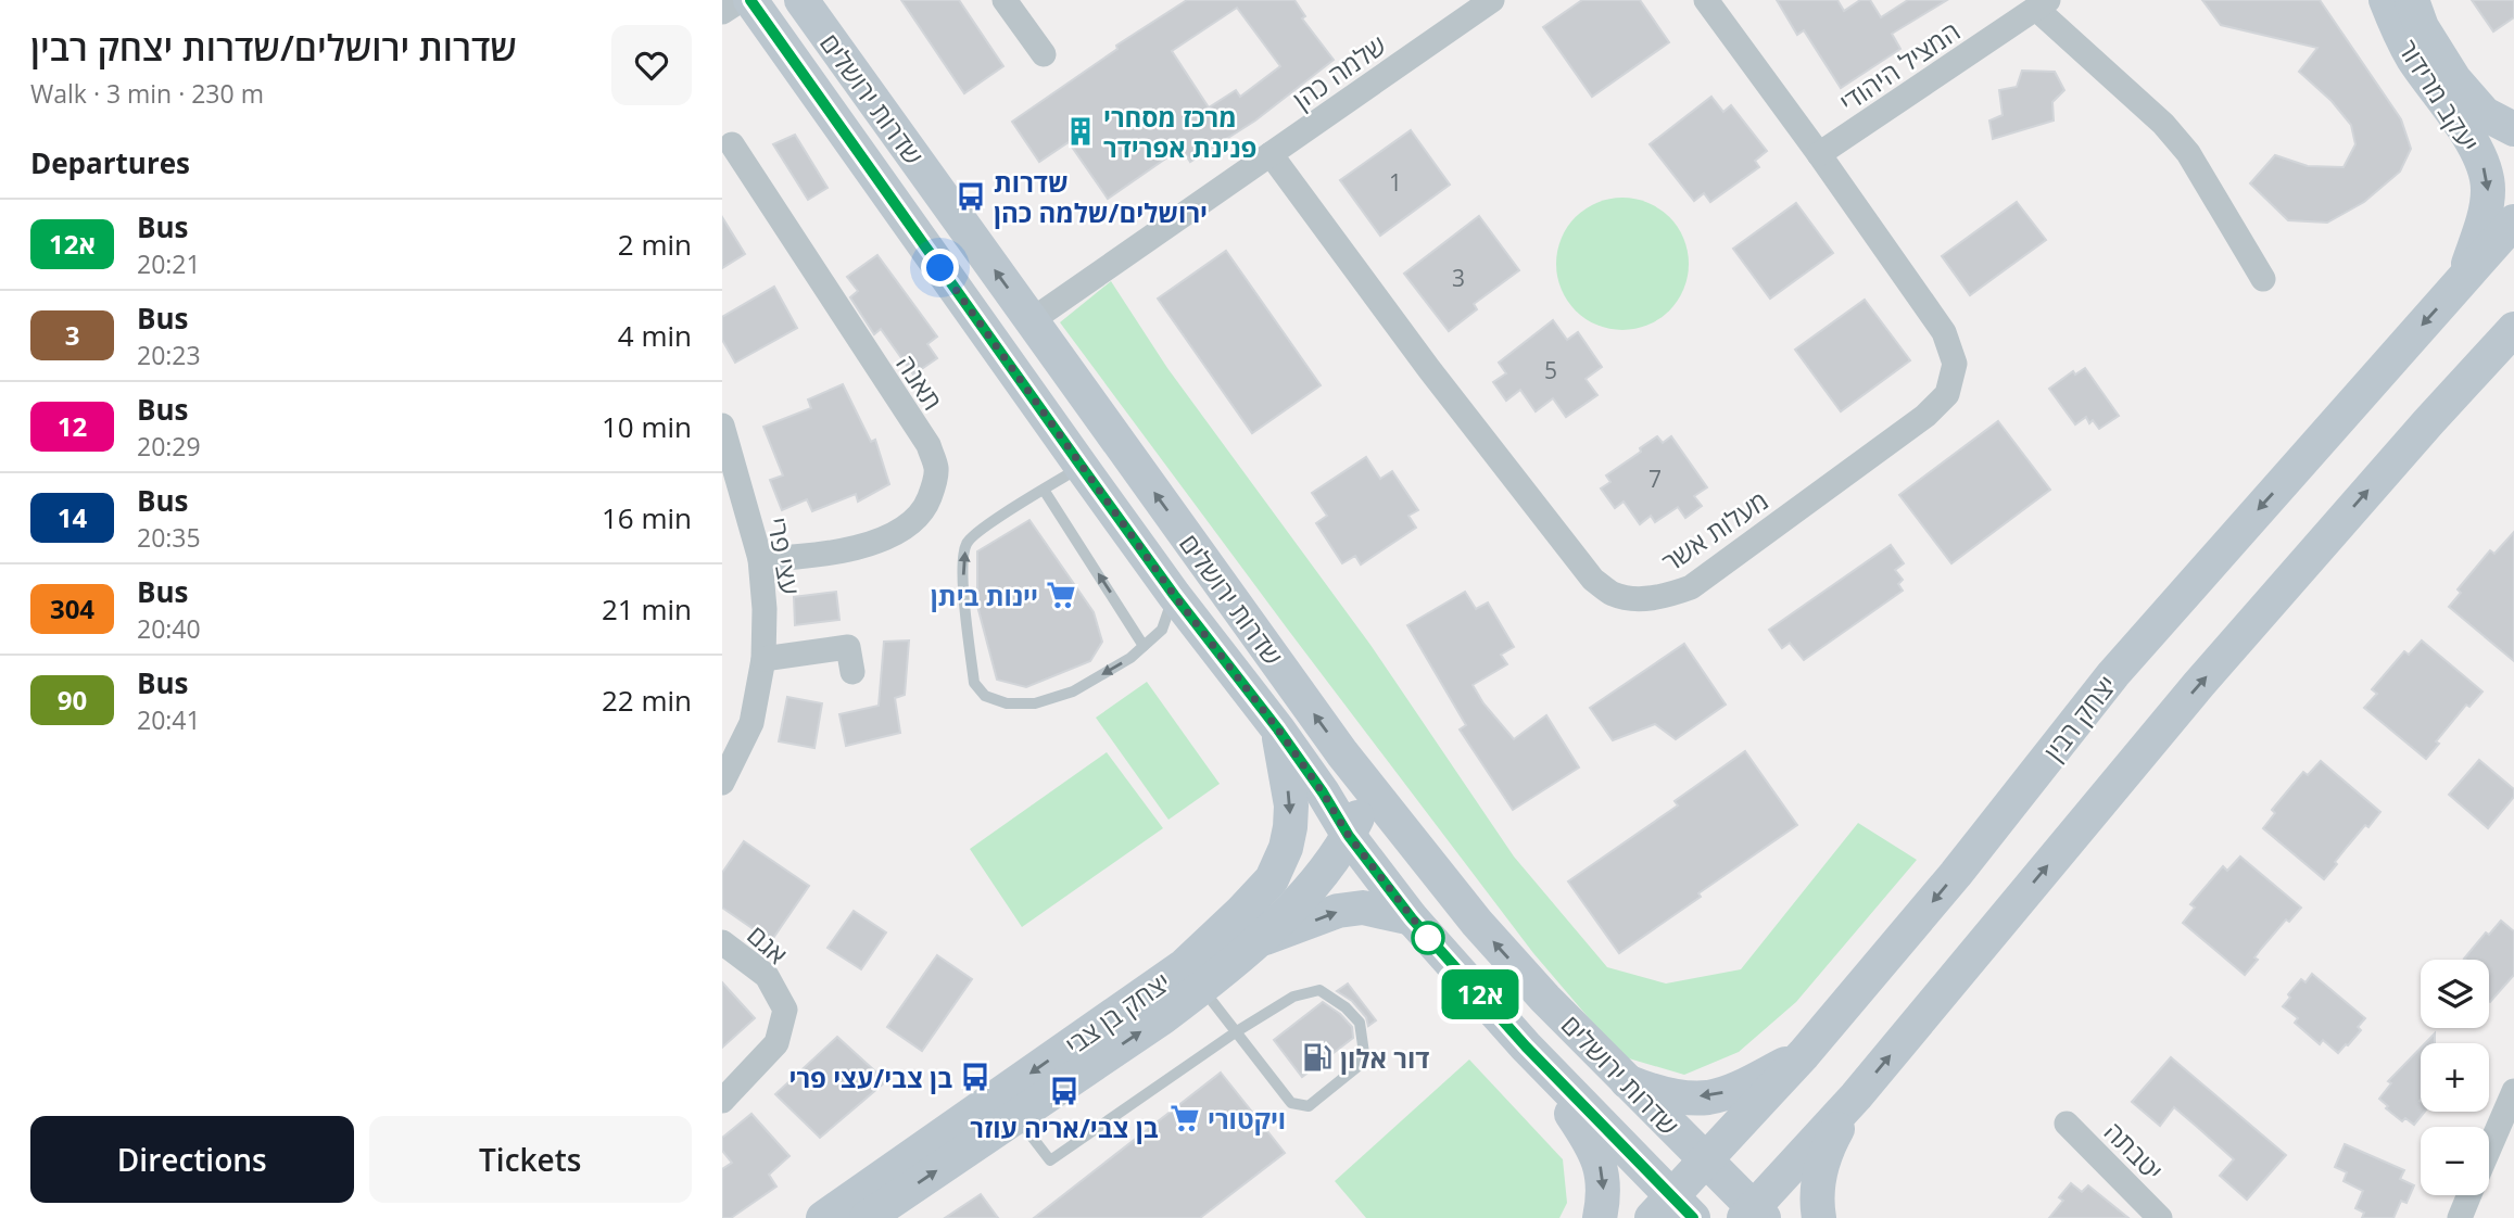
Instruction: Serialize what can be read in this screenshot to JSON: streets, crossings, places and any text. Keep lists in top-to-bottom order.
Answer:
{
  "streets": {
    "main road": [
      "יעקב מרידור",
      "שדרות ירושלים",
      "יצחק רבין",
      "יצחק בן צבי"
    ],
    "street": [
      "המציל היהודי",
      "שלמה כהן",
      "תאנה",
      "מעלות אשר",
      "עצי פרי",
      "אגם",
      "יטבתה"
    ]
  },
  "crossings": [
    ["המציל היהודי", "מעלות אשר"],
    ["שלמה כהן", "שדרות ירושלים"],
    ["שלמה כהן", "מעלות אשר"],
    ["יעקב מרידור", "יצחק רבין"],
    ["שדרות ירושלים", "יצחק רבין"],
    ["שדרות ירושלים", "יצחק בן צבי"],
    ["תאנה", "עצי פרי"]
  ],
  "one_way": ["יעקב מרידור"],
  "places": {
    "building": ["מרכז מסחרי פנינת אפרידר"],
    "bus stop": ["שדרות ירושלים/שלמה כהן", "בן צבי/עצי פרי", "בן צבי/אריה עוזר"],
    "supermarket": ["יינות ביתן", "ויקטורי"],
    "fuel station": ["דור אלון"]
  },
  "lines": ["bus line 12א"],
  "house_numbers": [
    "1",
    "3",
    "5",
    "7"
  ],
  "page": {
    "heading": [
      ["שדרות ירושלים/שדרות יצחק רבין", "Walk · 3 min · 230 m"],
      "Departures"
    ],
    "on_map": "12א",
    "list": [
      {
        "mark": "12א",
        "name": "Bus",
        "note": "20:21",
        "value": "2 min"
      },
      {
        "mark": "3",
        "name": "Bus",
        "note": "20:23",
        "value": "4 min"
      },
      {
        "mark": "12",
        "name": "Bus",
        "note": "20:29",
        "value": "10 min"
      },
      {
        "mark": "14",
        "name": "Bus",
        "note": "20:35",
        "value": "16 min"
      },
      {
        "mark": "304",
        "name": "Bus",
        "note": "20:40",
        "value": "21 min"
      },
      {
        "mark": "90",
        "name": "Bus",
        "note": "20:41",
        "value": "22 min"
      }
    ],
    "map_buttons": ["+", "−"],
    "buttons": ["Directions", "Tickets"]
  }
}
